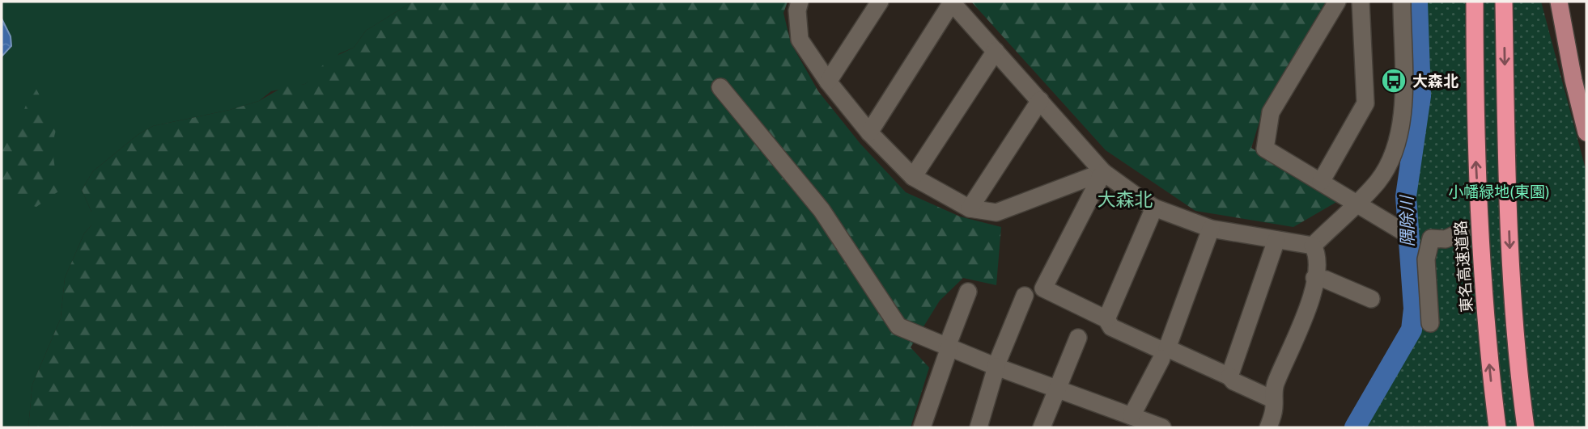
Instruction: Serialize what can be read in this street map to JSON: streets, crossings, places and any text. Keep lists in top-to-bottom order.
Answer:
{
  "streets": {
    "highway": ["東名高速道路"]
  },
  "districts": ["大森北"],
  "water": ["隅除川"],
  "parks": ["小幡緑地(東園)"],
  "places": {
    "bus stop": ["大森北"]
  }
}
